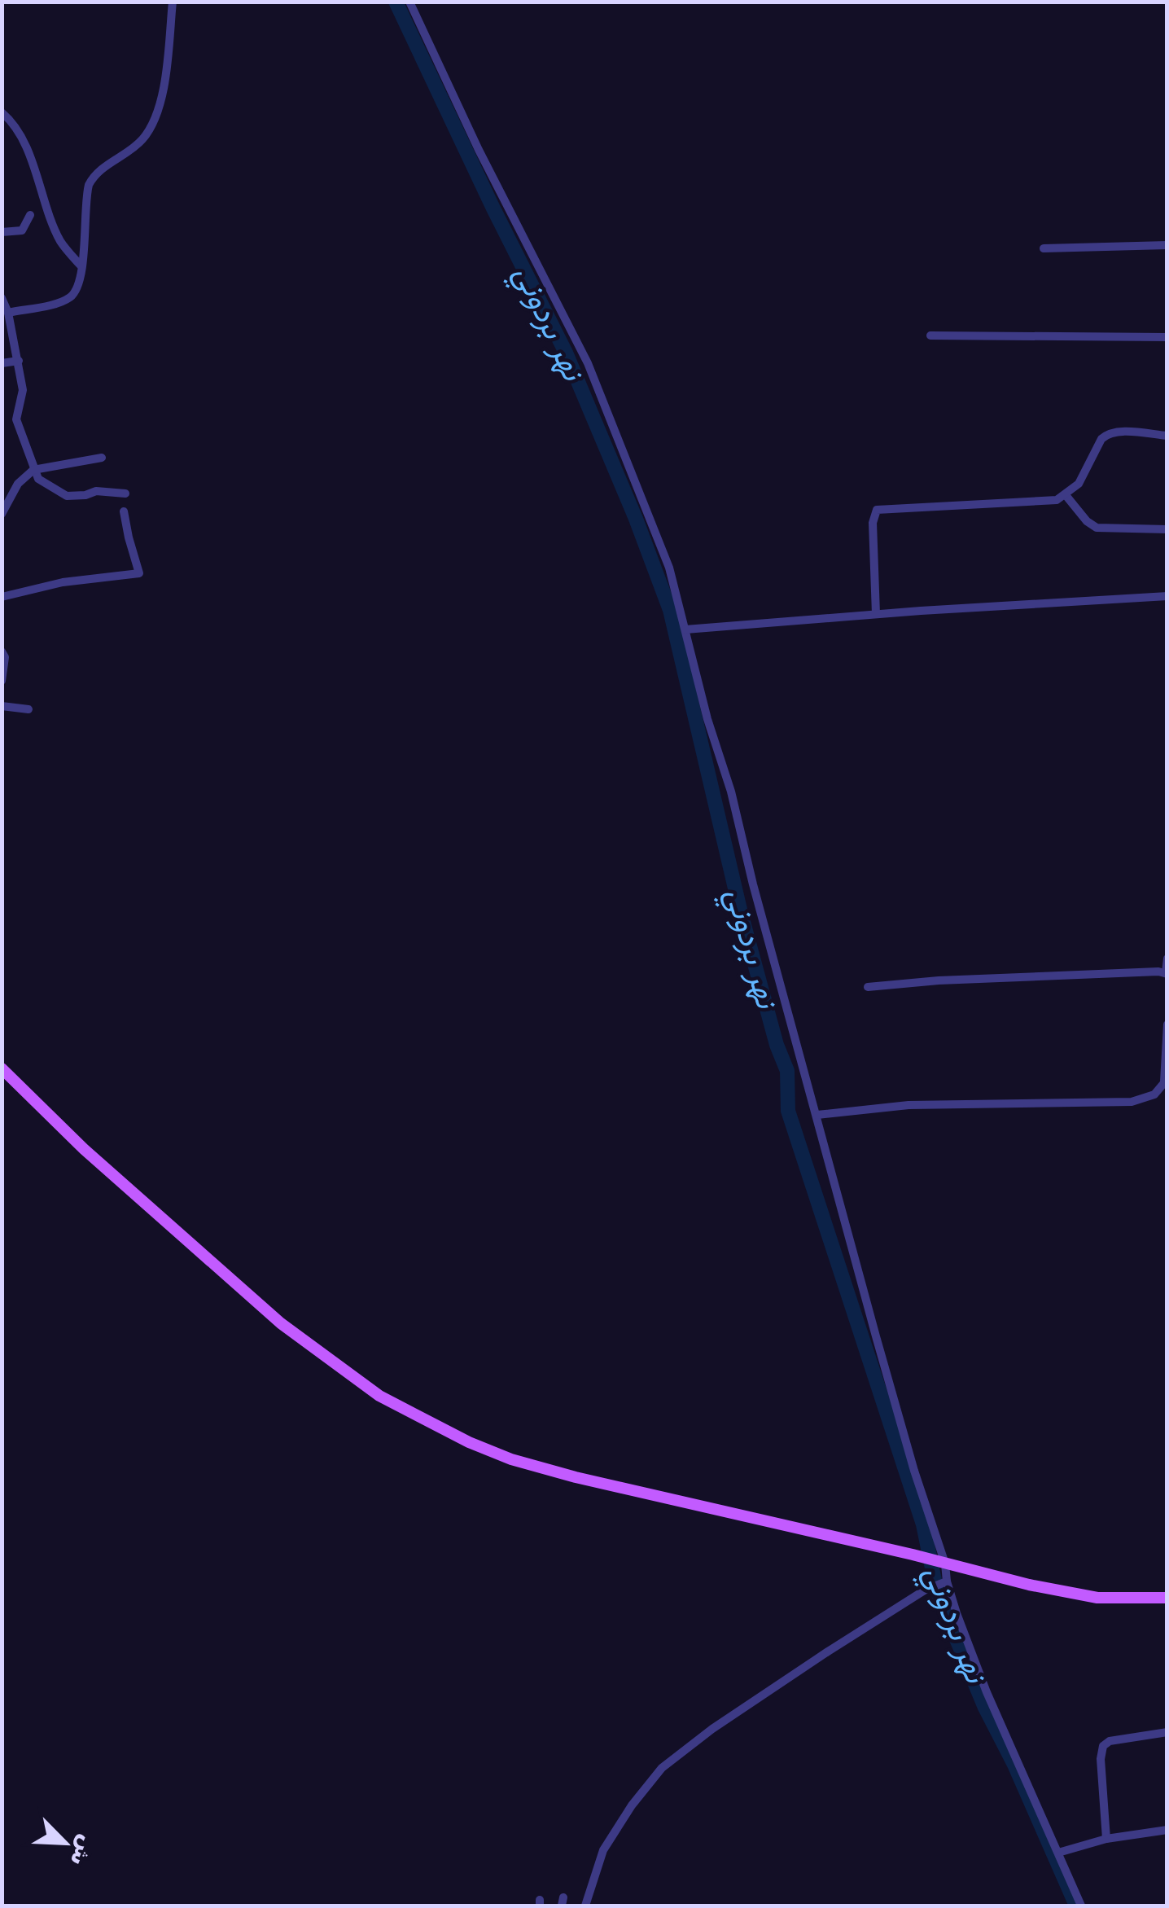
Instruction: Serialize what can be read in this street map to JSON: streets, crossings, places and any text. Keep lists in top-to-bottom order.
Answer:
{
  "water": ["نهر بردوني"],
  "north": "bottom right"
}
